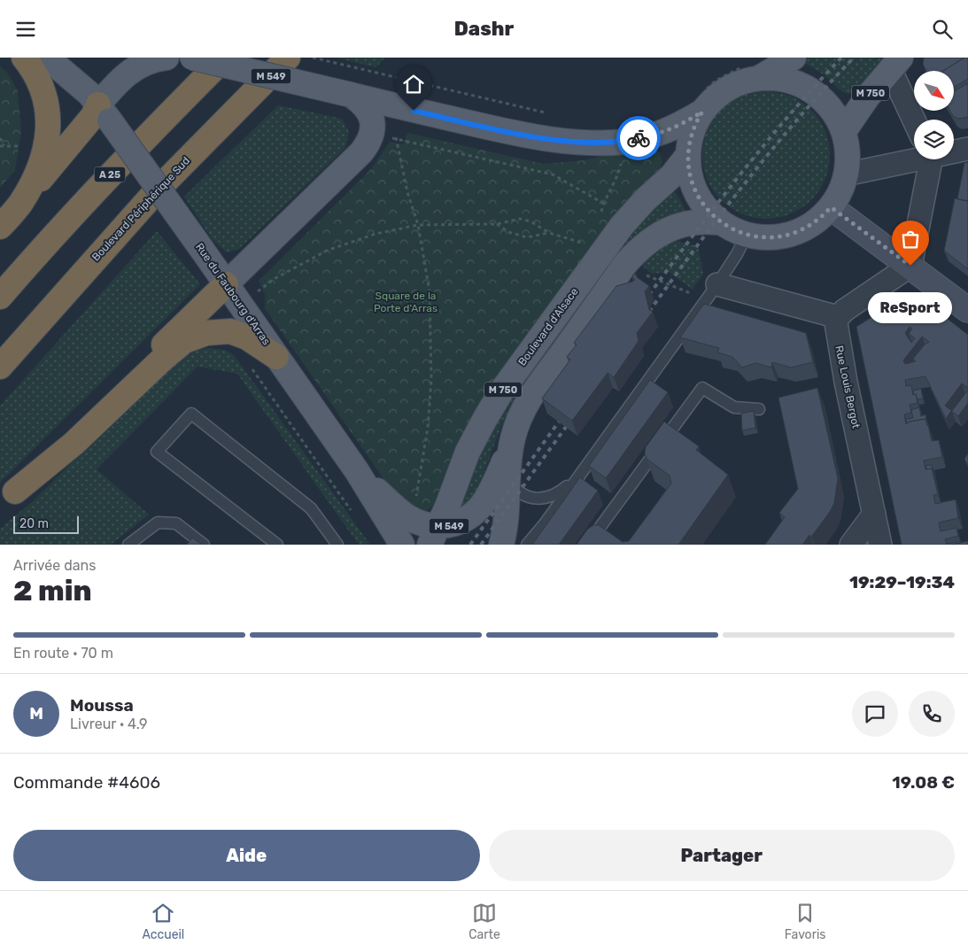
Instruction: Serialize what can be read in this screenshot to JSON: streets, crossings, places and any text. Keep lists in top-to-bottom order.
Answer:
{
  "streets": {
    "highway": ["A 25", "Boulevard Périphérique Sud"],
    "main road": [
      "M 549",
      "M 750",
      "Rue du Faubourg d'Arras",
      "Boulevard d'Alsace"
    ],
    "street": ["Rue Louis Bergot"]
  },
  "crossings": [
    ["M 549", "M 750"],
    ["M 549", "Rue du Faubourg d'Arras"],
    ["M 549", "Boulevard d'Alsace"]
  ],
  "parks": ["Square de la Porte d'Arras"],
  "places": ["ReSport"],
  "scale_bar": "20 m",
  "north": "bottom right",
  "page": {
    "header": "Dashr",
    "bubble": "ReSport",
    "scale": "20 m",
    "heading": ["2 min", "Arrivée dans", "19:29–19:34"],
    "panel": [
      "Moussa",
      "Livreur · 4.9",
      "Commande #4606",
      "19.08 €"
    ],
    "bar": "En route · 70 m",
    "round": "M",
    "buttons": ["Aide", "Partager"],
    "tabs": ["Accueil", "Carte", "Favoris"]
  }
}
